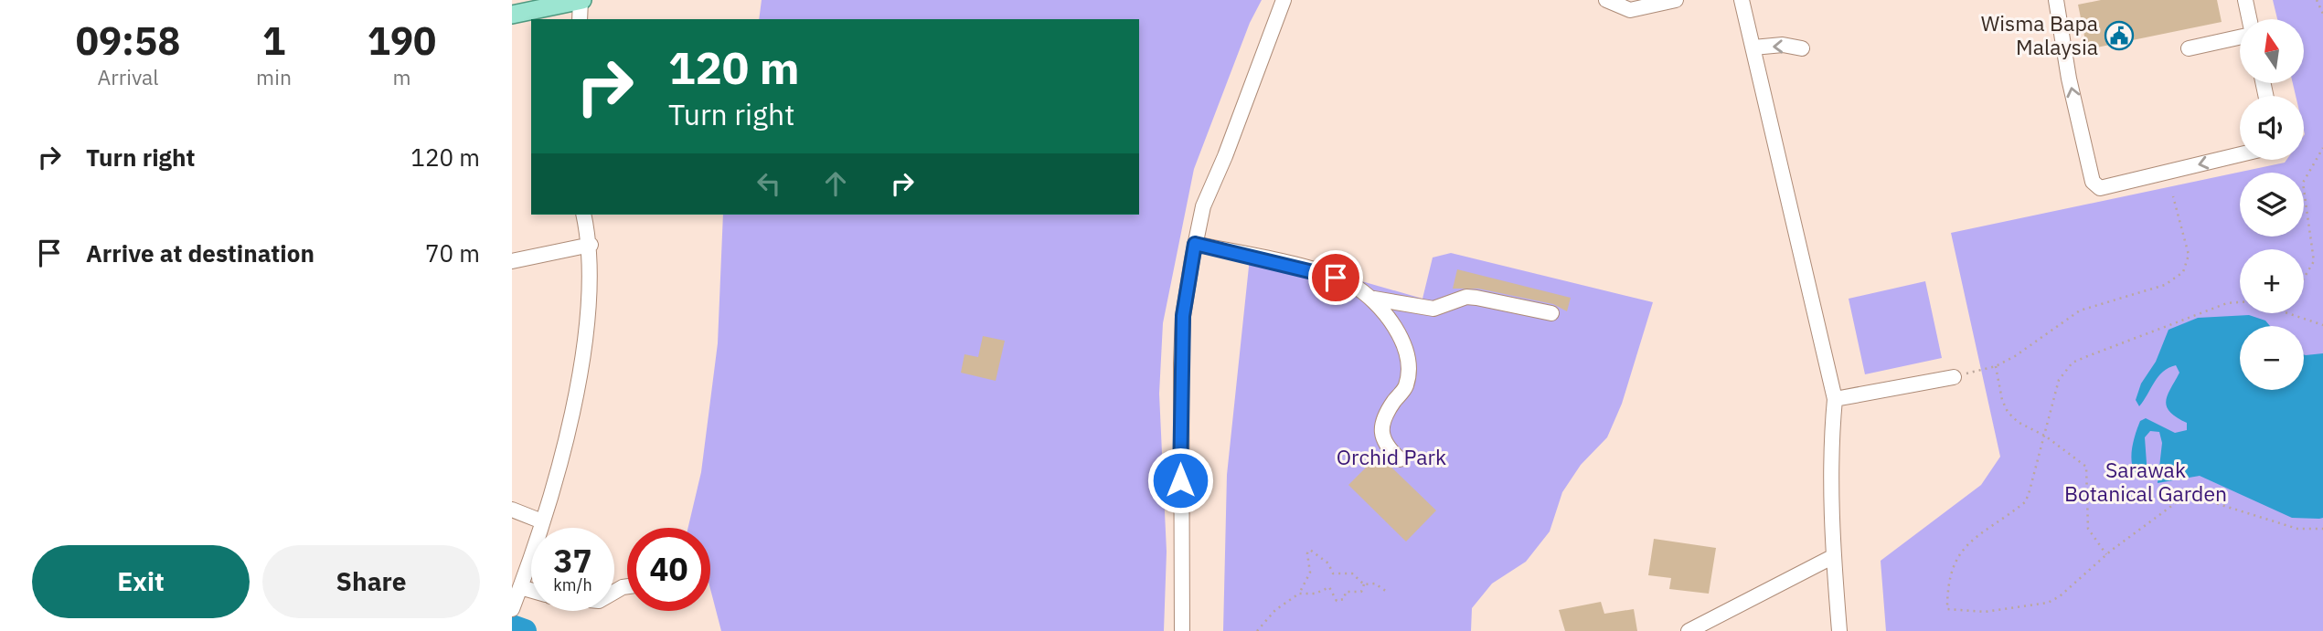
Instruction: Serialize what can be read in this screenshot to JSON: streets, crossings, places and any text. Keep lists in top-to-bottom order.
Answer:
{
  "parks": ["Orchid Park", "Sarawak Botanical Garden"],
  "places": {
    "public building": ["Wisma Bapa Malaysia"]
  },
  "north": "top",
  "page": {
    "eta": [
      "09:58",
      "Arrival",
      "1",
      "min",
      "190",
      "m"
    ],
    "map_buttons": ["+", "−"],
    "turn": ["120 m", "Turn right"],
    "list": [
      {
        "name": "Turn right",
        "value": "120 m"
      },
      {
        "name": "Arrive at destination",
        "value": "70 m"
      }
    ],
    "speed": "37 km/h",
    "limit": "40",
    "buttons": ["Exit", "Share"]
  }
}
